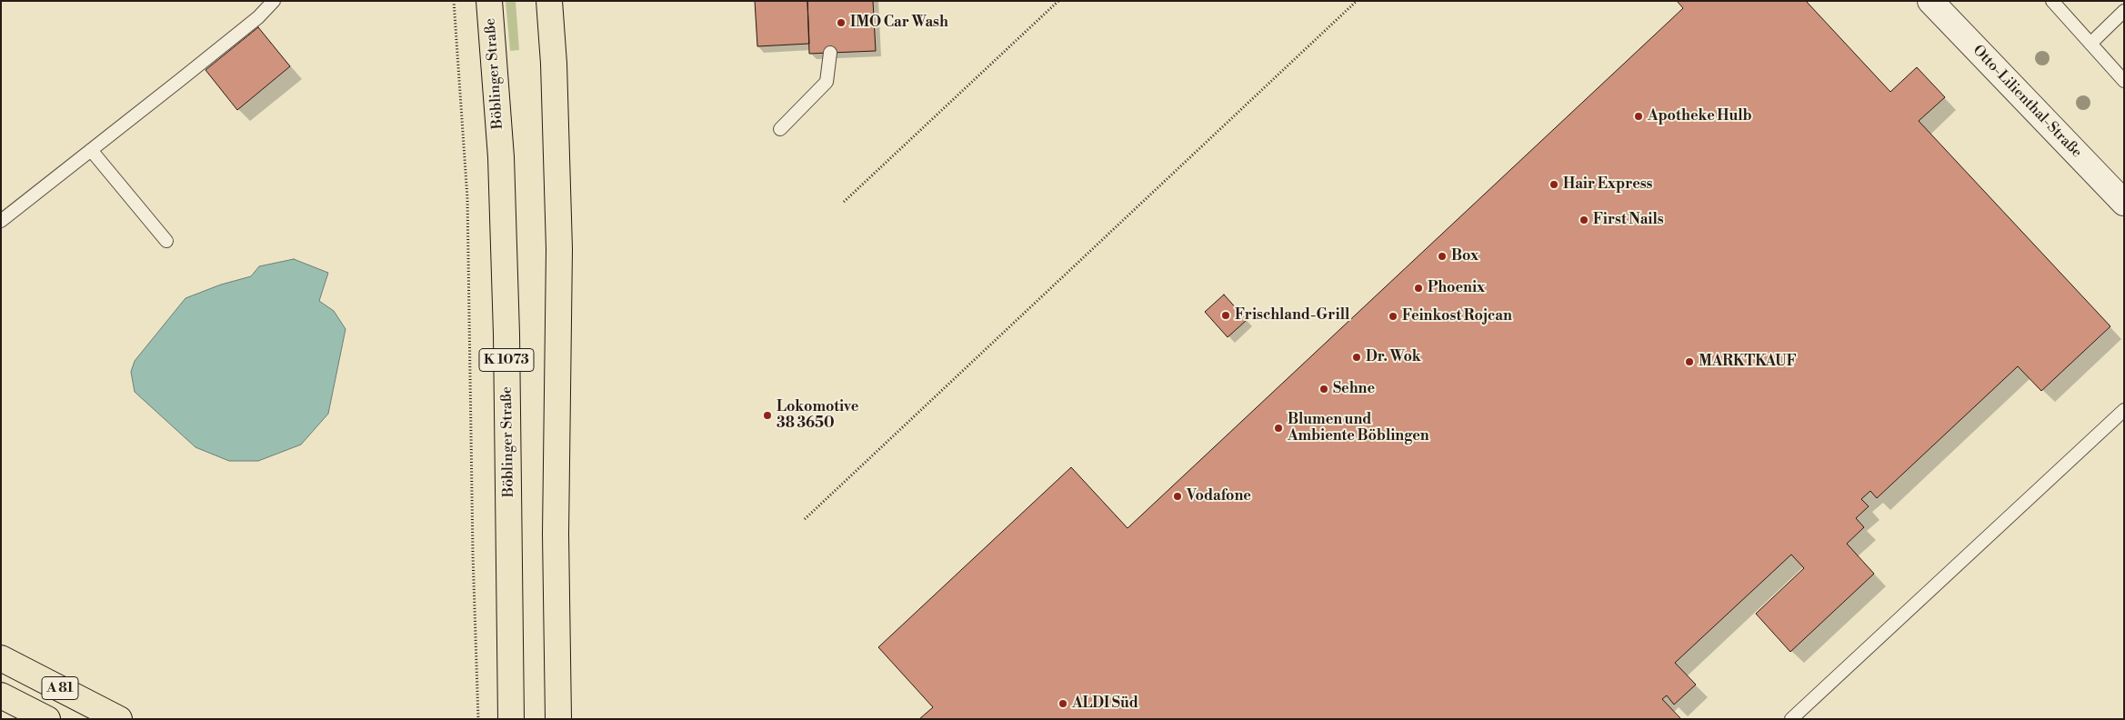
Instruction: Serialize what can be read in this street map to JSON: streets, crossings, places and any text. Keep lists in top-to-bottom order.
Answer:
{
  "streets": {
    "main road": ["Böblinger Straße", "K 1073", "A 81"],
    "street": ["Otto-Lilienthal-Straße"]
  },
  "places": [
    "IMO Car Wash",
    "Apotheke Hulb",
    "Hair Express",
    "First Nails",
    "Box",
    "Phoenix",
    "Frischland-Grill",
    "Feinkost Rojcan",
    "Dr. Wok",
    "MARKTKAUF",
    "Sehne",
    "Lokomotive 38 3650",
    "Blumen und Ambiente Böblingen",
    "Vodafone",
    "ALDI Süd"
  ]
}
